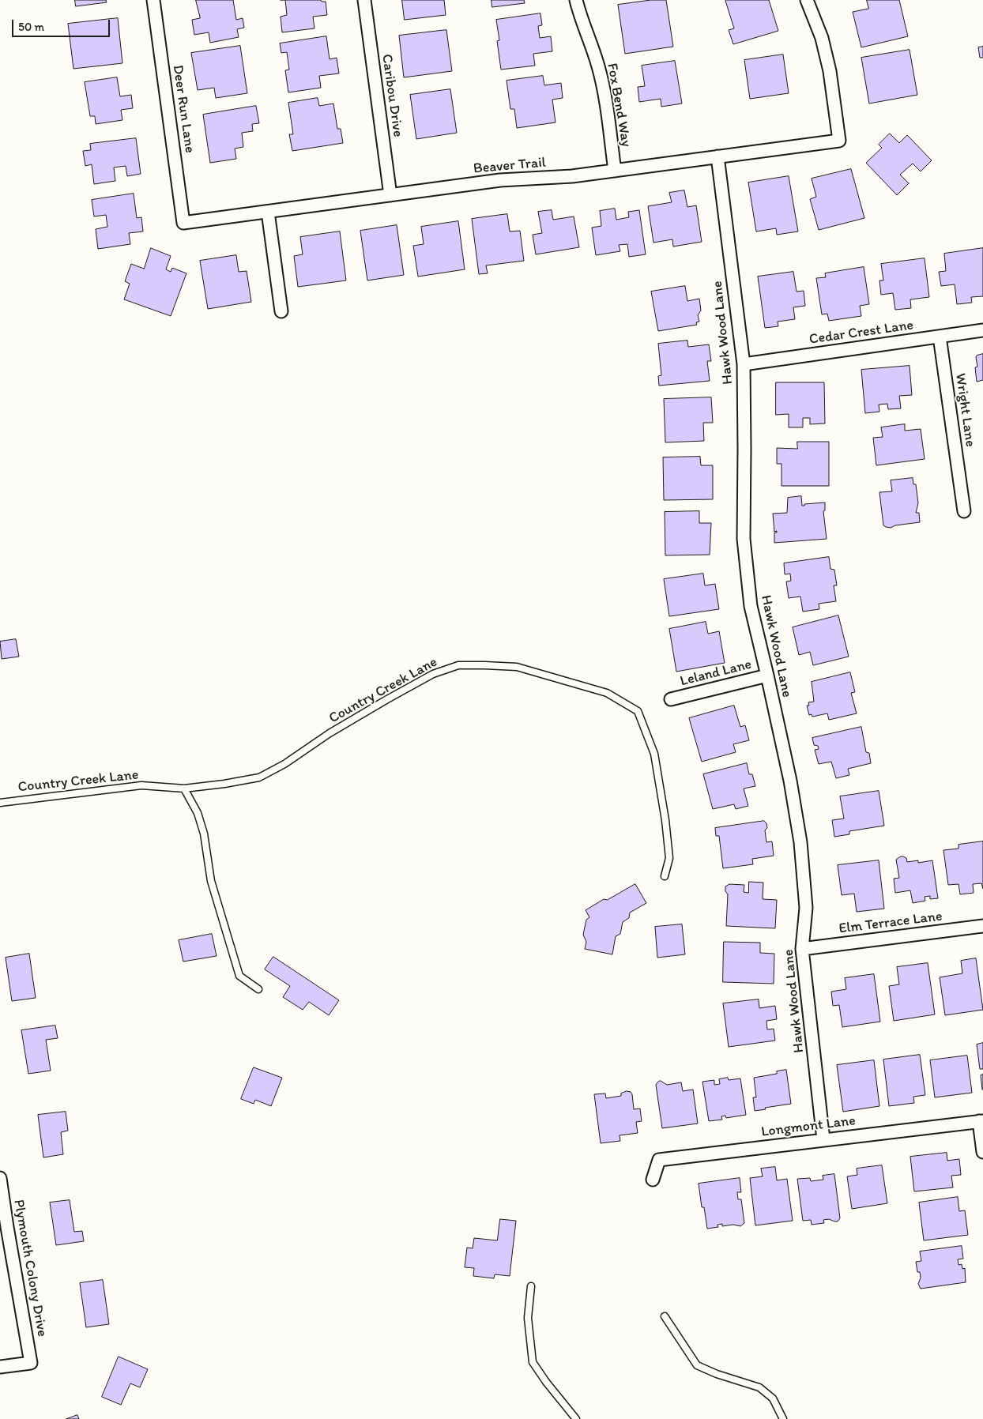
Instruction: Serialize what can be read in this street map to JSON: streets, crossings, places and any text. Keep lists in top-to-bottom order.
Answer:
{
  "streets": {
    "street": [
      "Caribou Drive",
      "Fox Bend Way",
      "Deer Run Lane",
      "Beaver Trail",
      "Hawk Wood Lane",
      "Cedar Crest Lane",
      "Wright Lane",
      "Leland Lane",
      "Elm Terrace Lane",
      "Longmont Lane",
      "Plymouth Colony Drive"
    ],
    "lane": ["Country Creek Lane"]
  },
  "crossings": [
    ["Caribou Drive", "Beaver Trail"],
    ["Fox Bend Way", "Beaver Trail"],
    ["Deer Run Lane", "Beaver Trail"],
    ["Beaver Trail", "Hawk Wood Lane"],
    ["Hawk Wood Lane", "Cedar Crest Lane"],
    ["Hawk Wood Lane", "Leland Lane"],
    ["Hawk Wood Lane", "Elm Terrace Lane"],
    ["Hawk Wood Lane", "Longmont Lane"],
    ["Cedar Crest Lane", "Wright Lane"]
  ],
  "scale_bar": "50 m"
}
